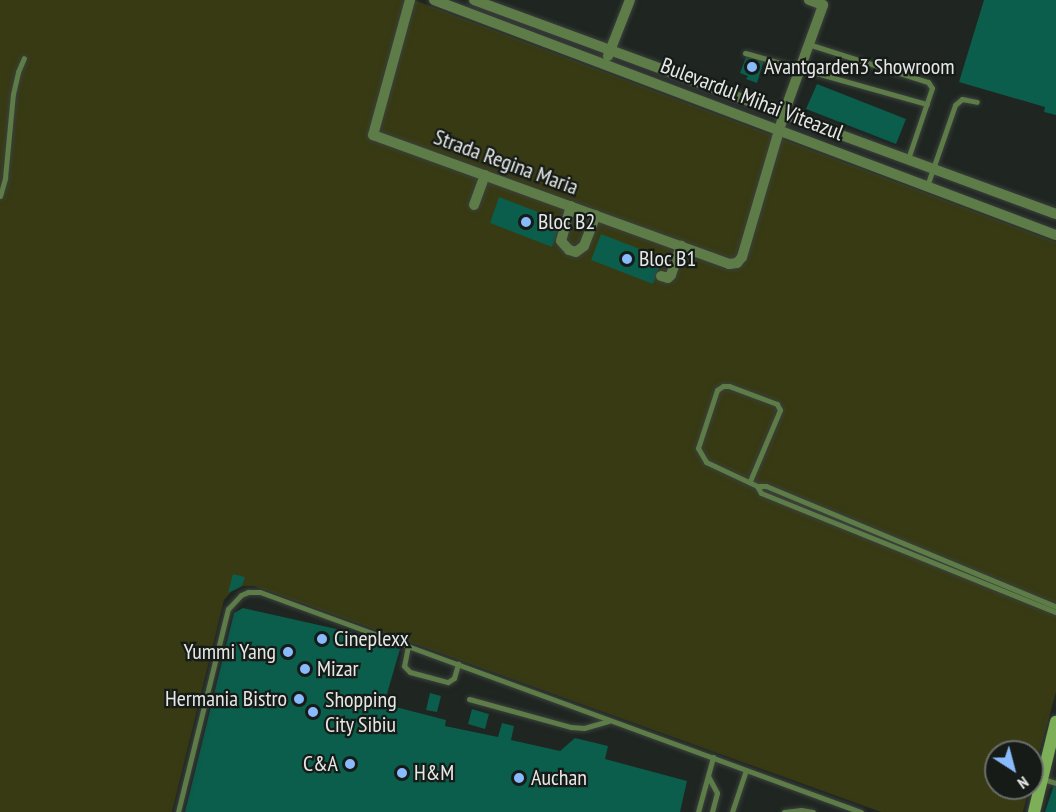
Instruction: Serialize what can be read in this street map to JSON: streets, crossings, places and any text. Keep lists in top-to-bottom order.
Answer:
{
  "streets": {
    "street": ["Bulevardul Mihai Viteazul", "Strada Regina Maria"]
  },
  "crossings": [
    ["Bulevardul Mihai Viteazul", "Strada Regina Maria"]
  ],
  "places": [
    "Avantgarden3 Showroom",
    "Bloc B2",
    "Bloc B1",
    "Cineplexx",
    "Yummi Yang",
    "Mizar",
    "Hermania Bistro",
    "Shopping City Sibiu",
    "C&A",
    "H&M",
    "Auchan"
  ],
  "north": "bottom right"
}
